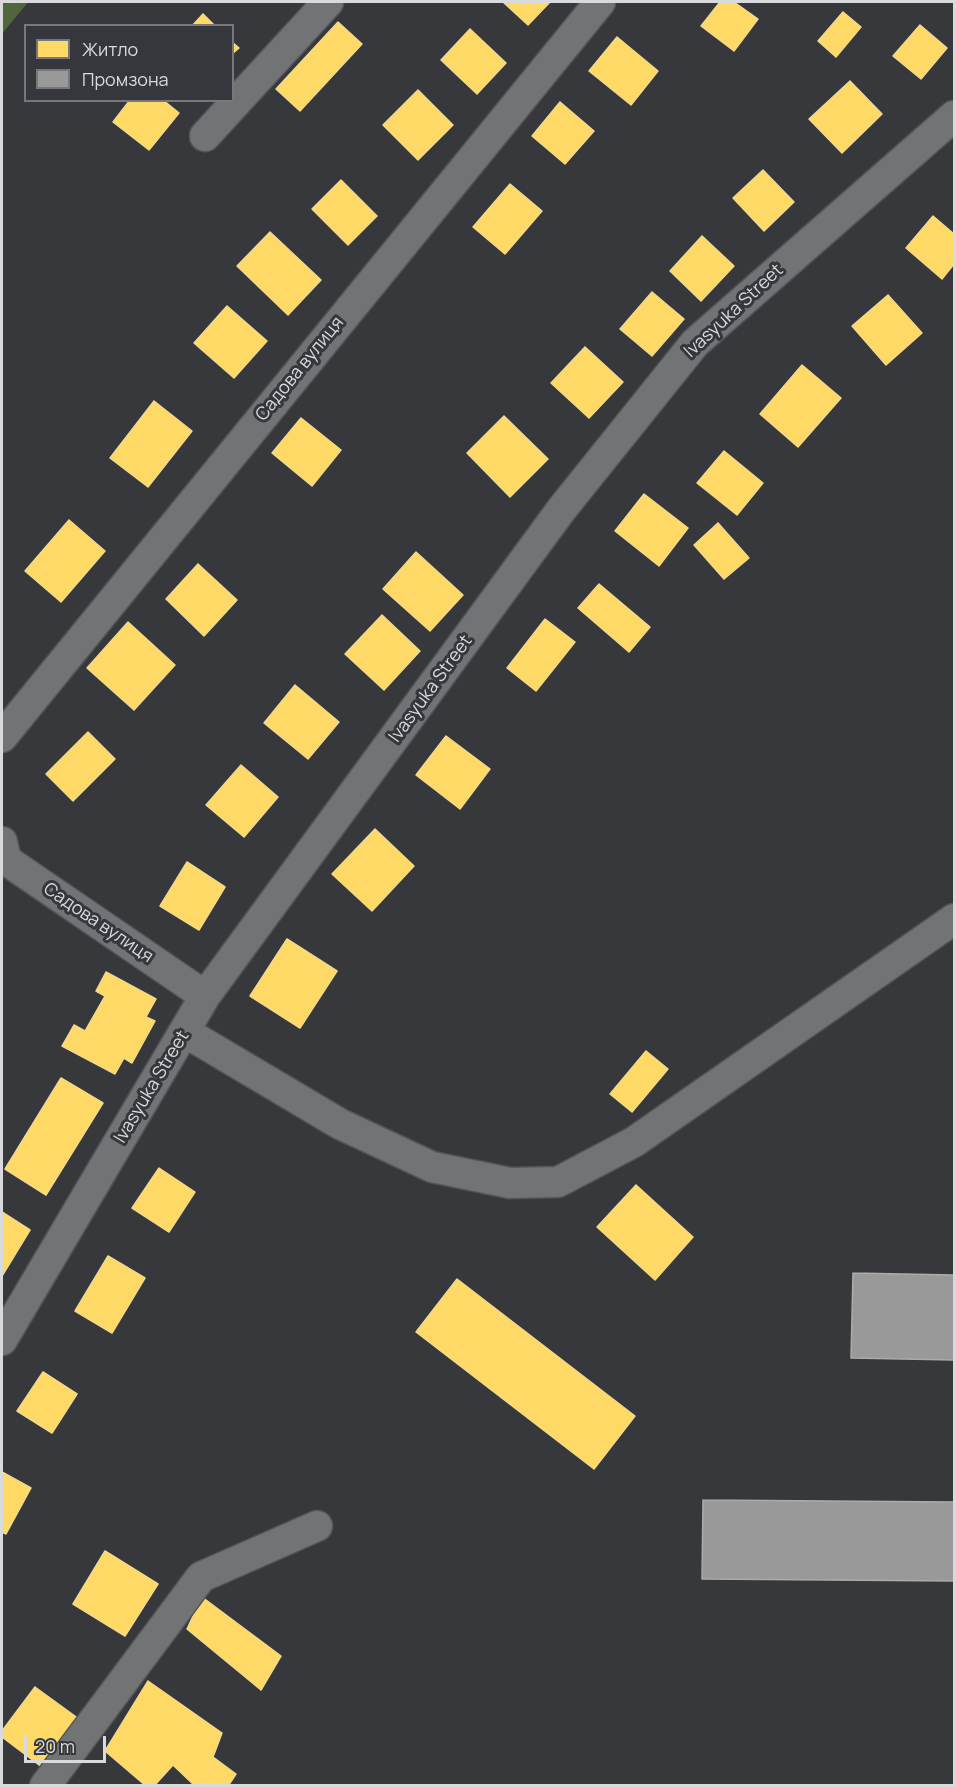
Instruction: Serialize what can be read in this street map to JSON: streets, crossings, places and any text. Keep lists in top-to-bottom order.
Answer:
{
  "streets": {
    "street": ["Ivasyuka Street", "Садова вулиця"]
  },
  "crossings": [
    ["Ivasyuka Street", "Садова вулиця"]
  ],
  "legend": ["Житло", "Промзона"],
  "scale_bar": "20 m"
}
